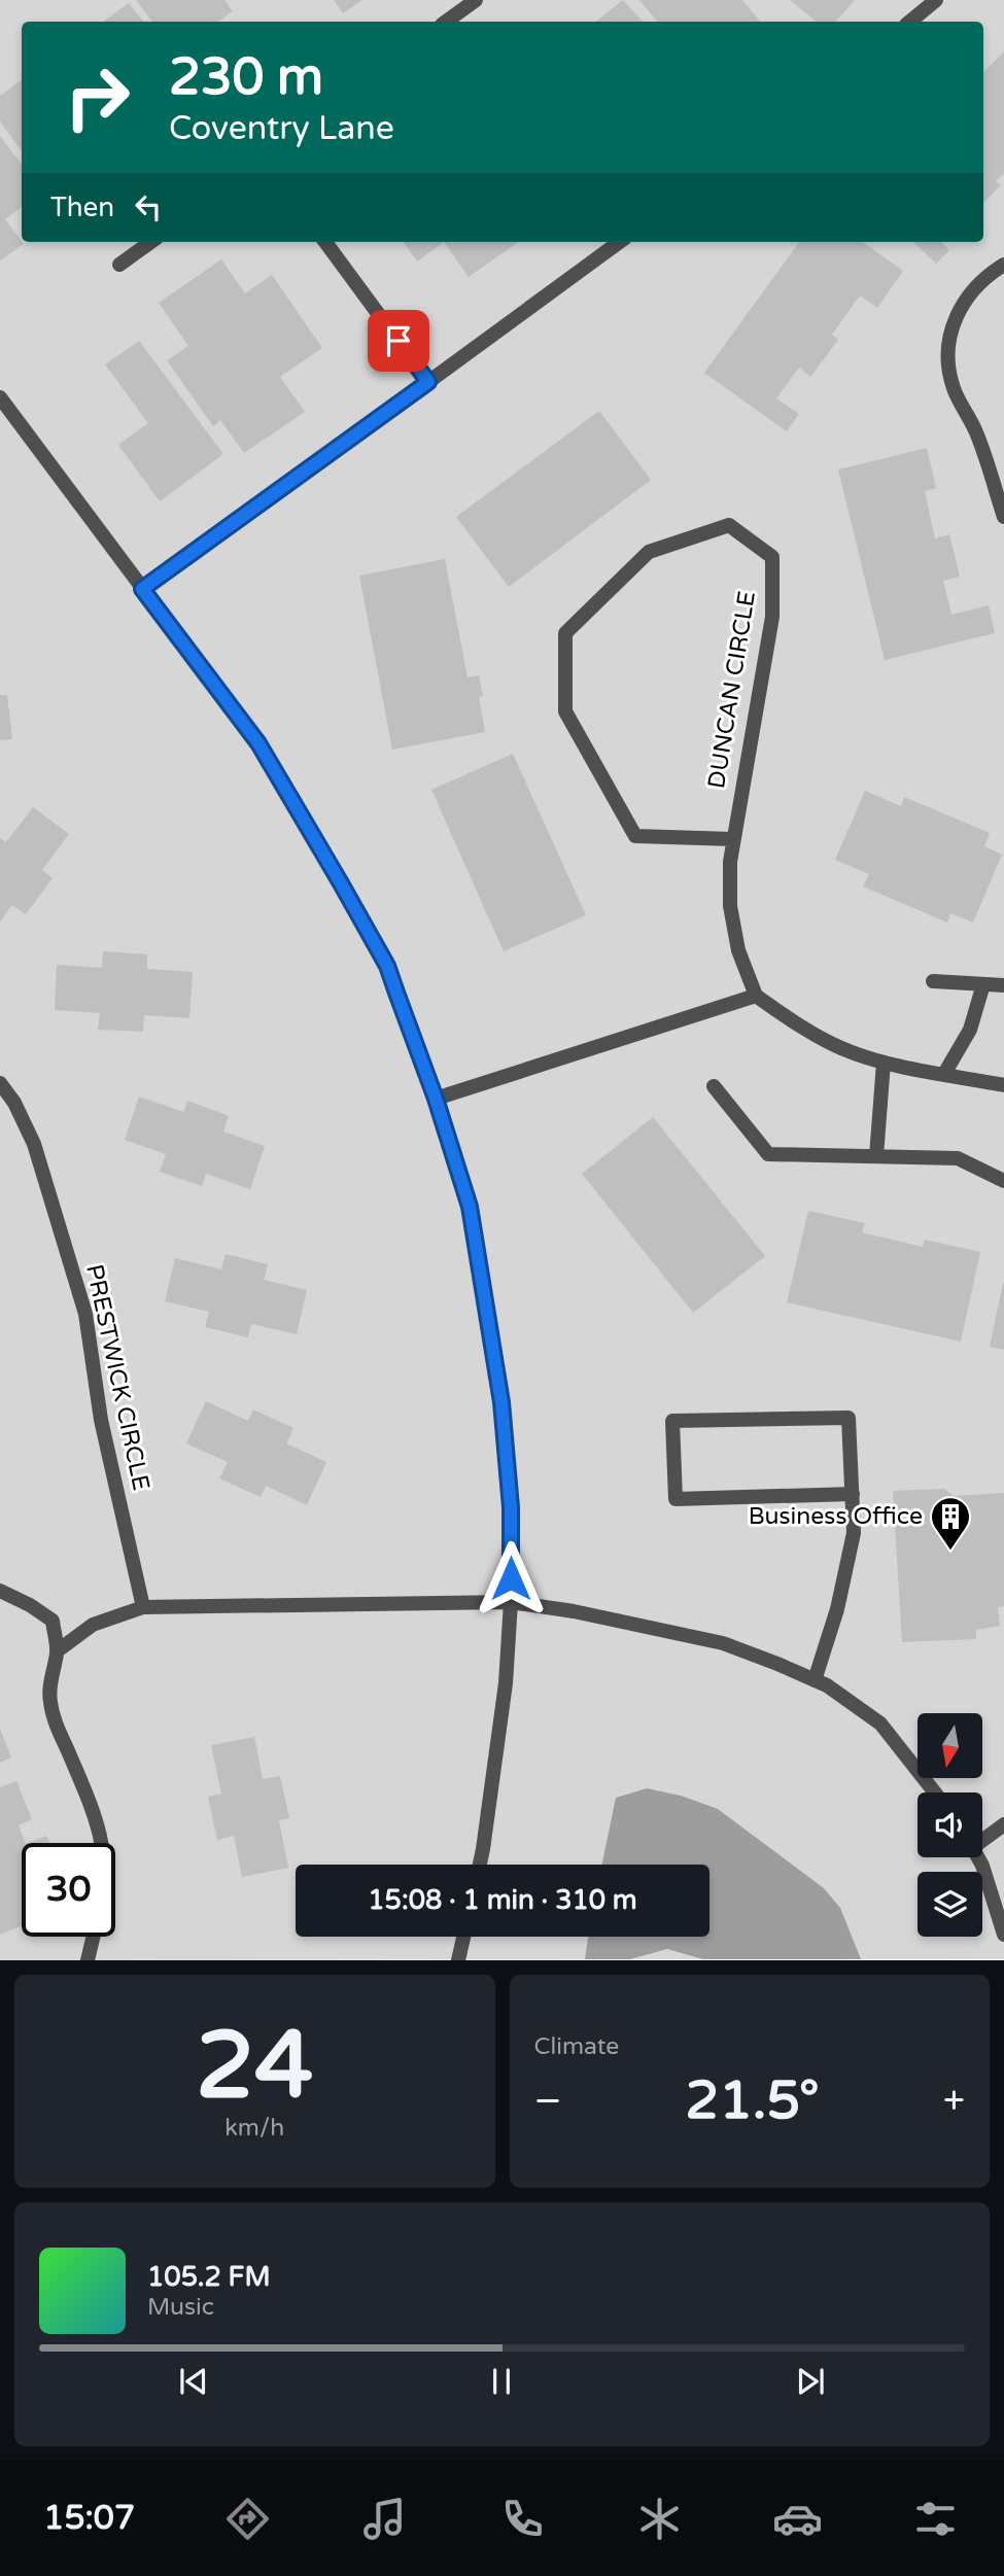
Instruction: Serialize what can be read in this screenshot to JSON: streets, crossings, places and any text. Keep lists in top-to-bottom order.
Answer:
{
  "streets": {
    "street": ["DUNCAN CIRCLE", "PRESTWICK CIRCLE"]
  },
  "places": {
    "building": ["Business Office"]
  },
  "north": "bottom",
  "page": {
    "turn": ["230 m", "Coventry Lane"],
    "then": "Then",
    "limit": "30",
    "trip": "15:08 · 1 min · 310 m",
    "tile": [
      ["24", "km/h"],
      "Climate"
    ],
    "heat": ["−", "21.5°", "+"],
    "song": ["105.2 FM", "Music"],
    "tabs": "15:07"
  }
}
